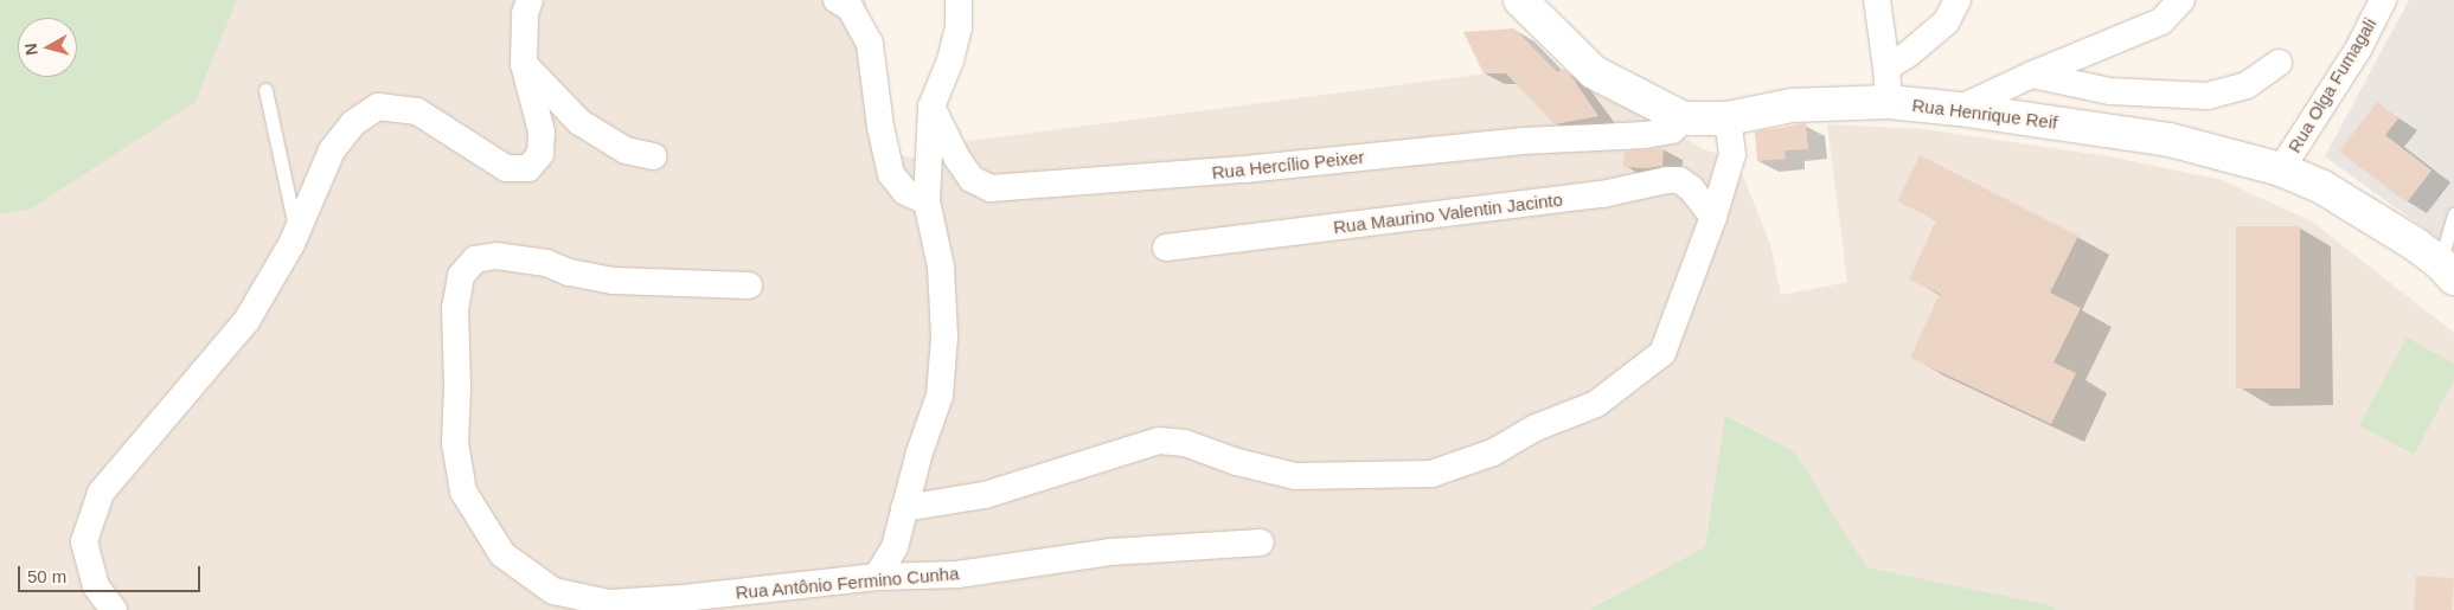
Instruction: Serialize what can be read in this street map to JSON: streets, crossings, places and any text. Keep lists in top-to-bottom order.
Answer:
{
  "streets": {
    "street": [
      "Rua Olga Fumagali",
      "Rua Henrique Reif",
      "Rua Hercílio Peixer",
      "Rua Maurino Valentin Jacinto",
      "Rua Antônio Fermino Cunha"
    ]
  },
  "crossings": [
    ["Rua Olga Fumagali", "Rua Henrique Reif"],
    ["Rua Henrique Reif", "Rua Hercílio Peixer"]
  ],
  "scale_bar": "50 m",
  "north": "left"
}
